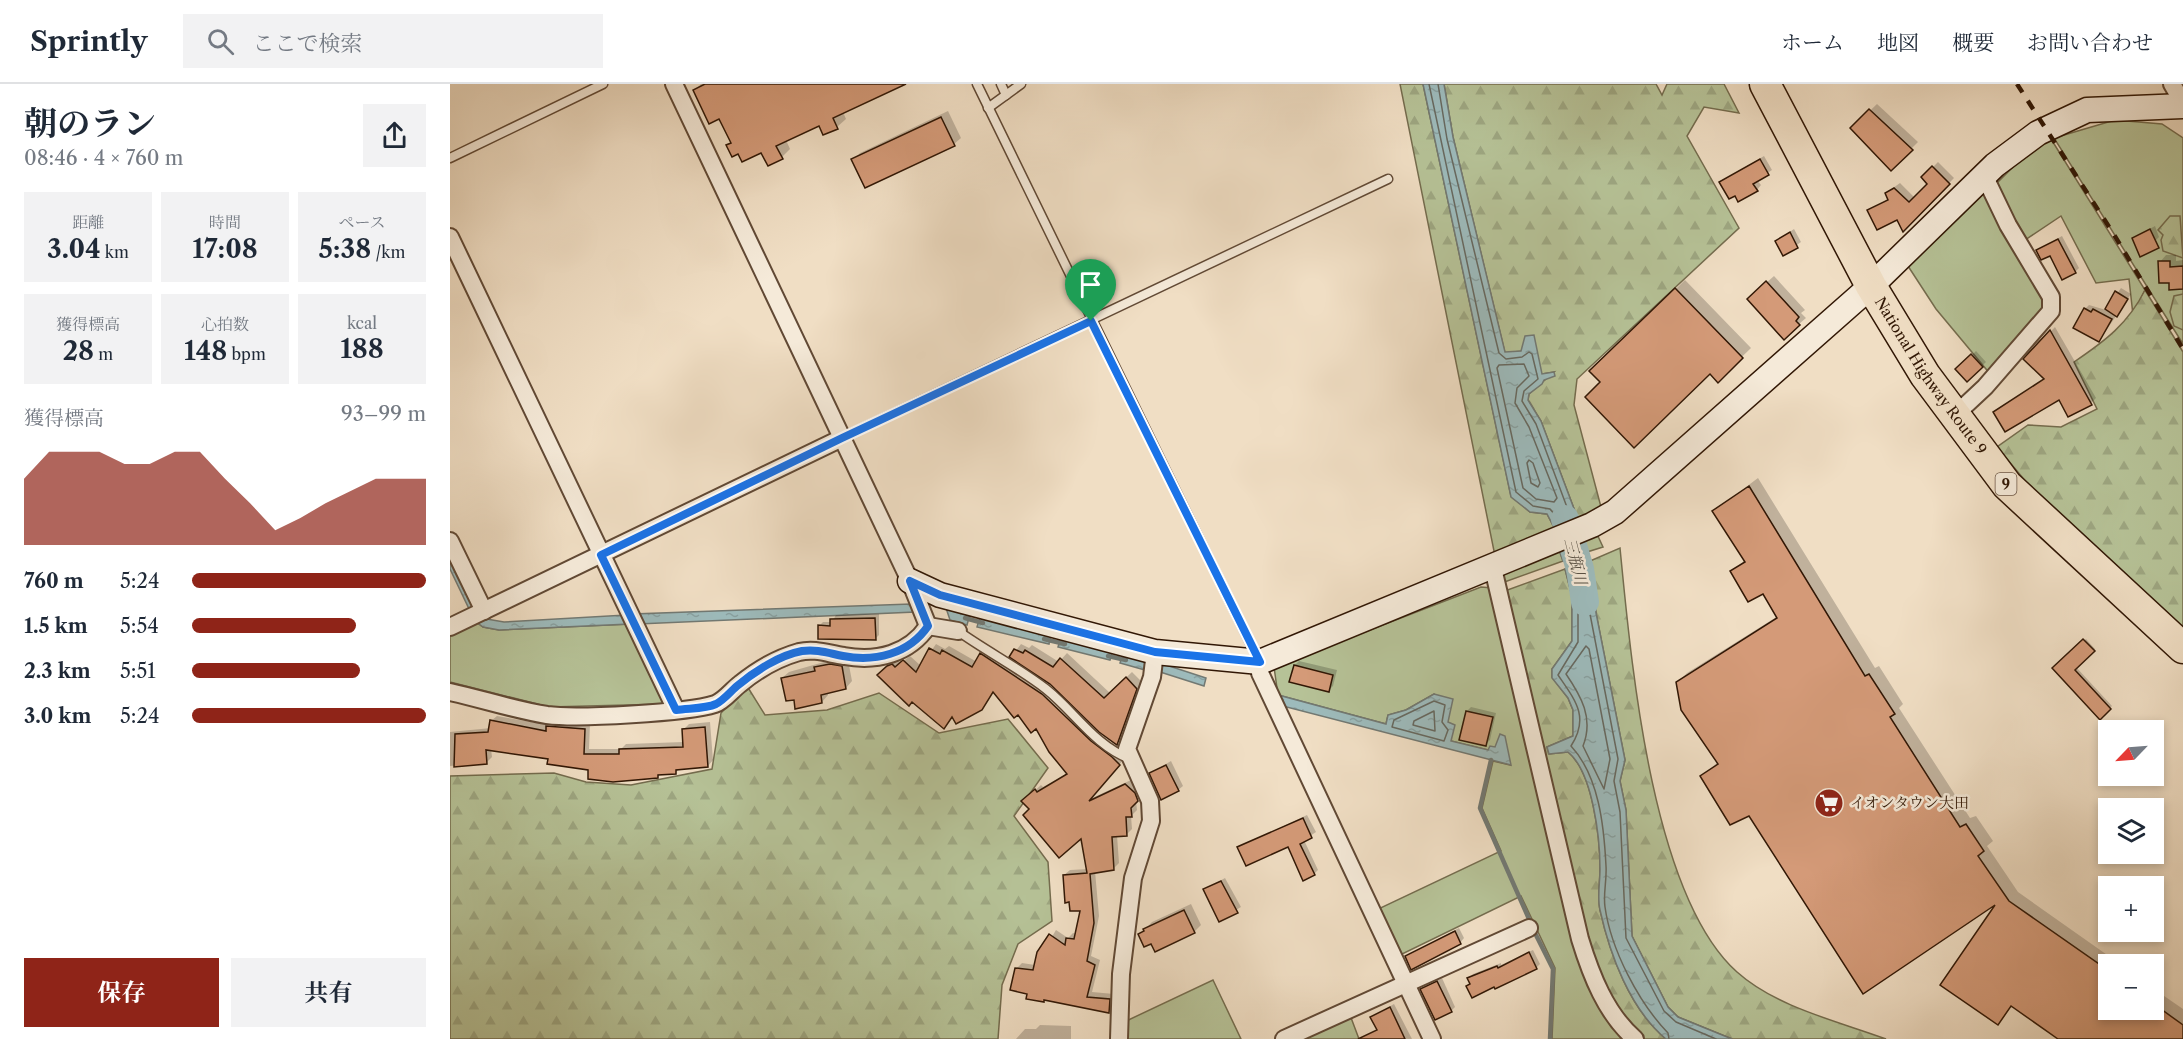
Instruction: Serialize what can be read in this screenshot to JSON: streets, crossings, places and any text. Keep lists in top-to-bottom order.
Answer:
{
  "streets": {
    "highway": ["National Highway Route 9", "9"]
  },
  "water": ["三瓶川"],
  "places": {
    "supermarket": ["イオンタウン大田"]
  },
  "north": "bottom left",
  "page": {
    "header": "Sprintly",
    "search": "ここで検索",
    "nav": [
      "ホーム",
      "地図",
      "概要",
      "お問い合わせ"
    ],
    "heading": ["朝のラン", "08:46 · 4 × 760 m"],
    "stats": [
      ["距離", "3.04 km"],
      ["時間", "17:08"],
      ["ペース", "5:38 /km"],
      ["獲得標高", "28 m"],
      ["心拍数", "148 bpm"],
      ["kcal", "188"]
    ],
    "chart": ["獲得標高", "93–99 m"],
    "list": [
      {
        "name": "760 m",
        "note": "5:24"
      },
      {
        "name": "1.5 km",
        "note": "5:54"
      },
      {
        "name": "2.3 km",
        "note": "5:51"
      },
      {
        "name": "3.0 km",
        "note": "5:24"
      }
    ],
    "map_buttons": ["+", "−"],
    "buttons": ["保存", "共有"]
  }
}
